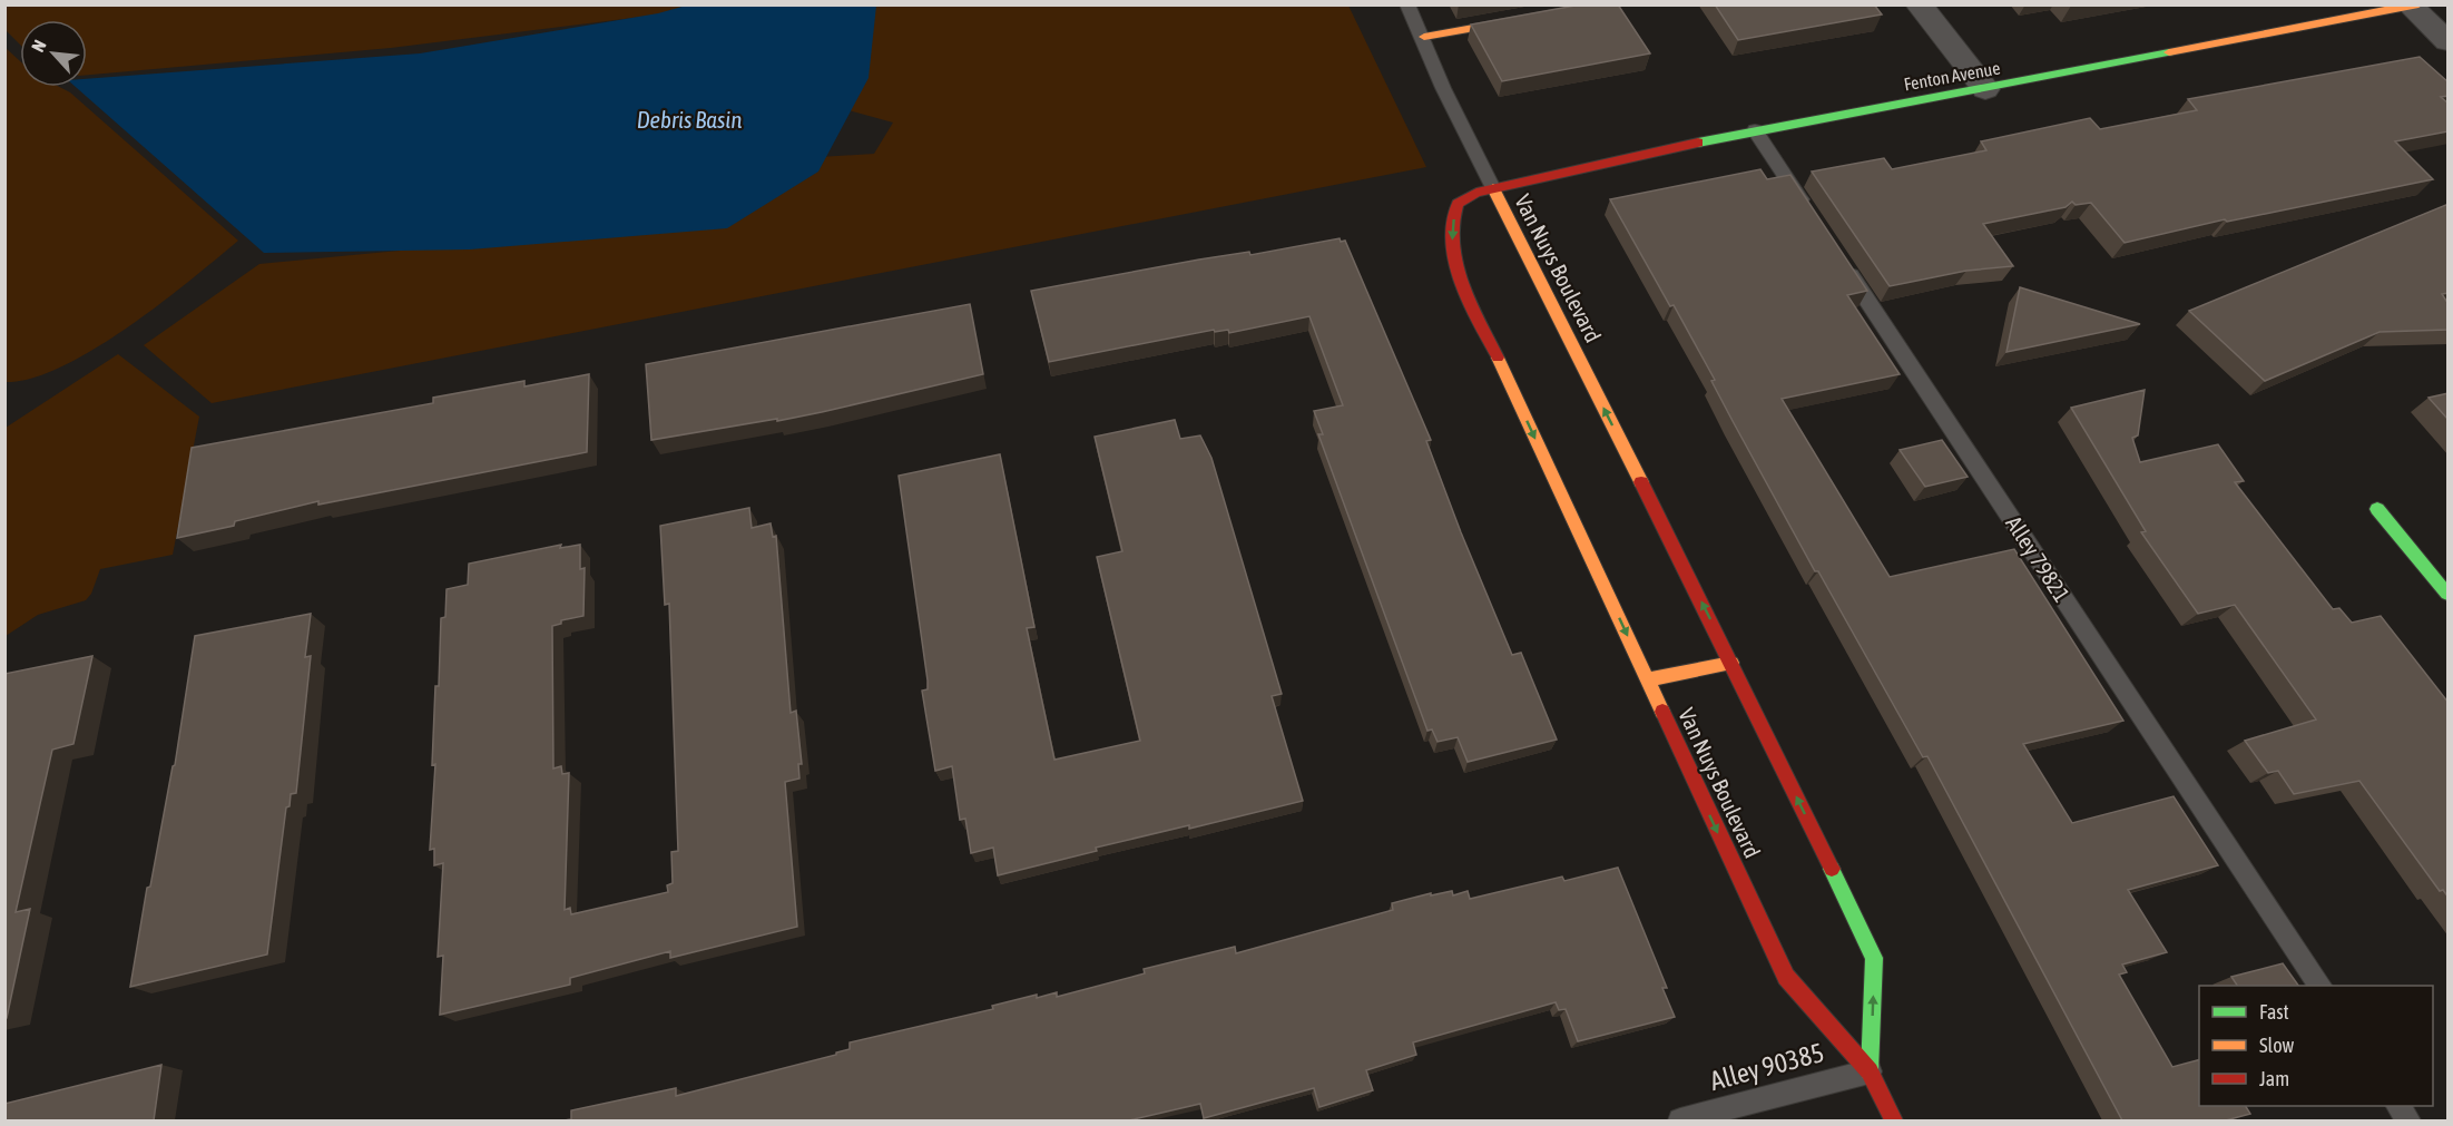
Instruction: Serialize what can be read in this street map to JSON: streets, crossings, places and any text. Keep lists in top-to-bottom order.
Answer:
{
  "streets": {
    "street": ["Fenton Avenue", "Van Nuys Boulevard"],
    "lane": ["Alley 79821", "Alley 90385"]
  },
  "crossings": [
    ["Fenton Avenue", "Van Nuys Boulevard"],
    ["Van Nuys Boulevard", "Alley 90385"]
  ],
  "water": ["Debris Basin"],
  "legend": ["Fast", "Slow", "Jam"],
  "north": "top left"
}
